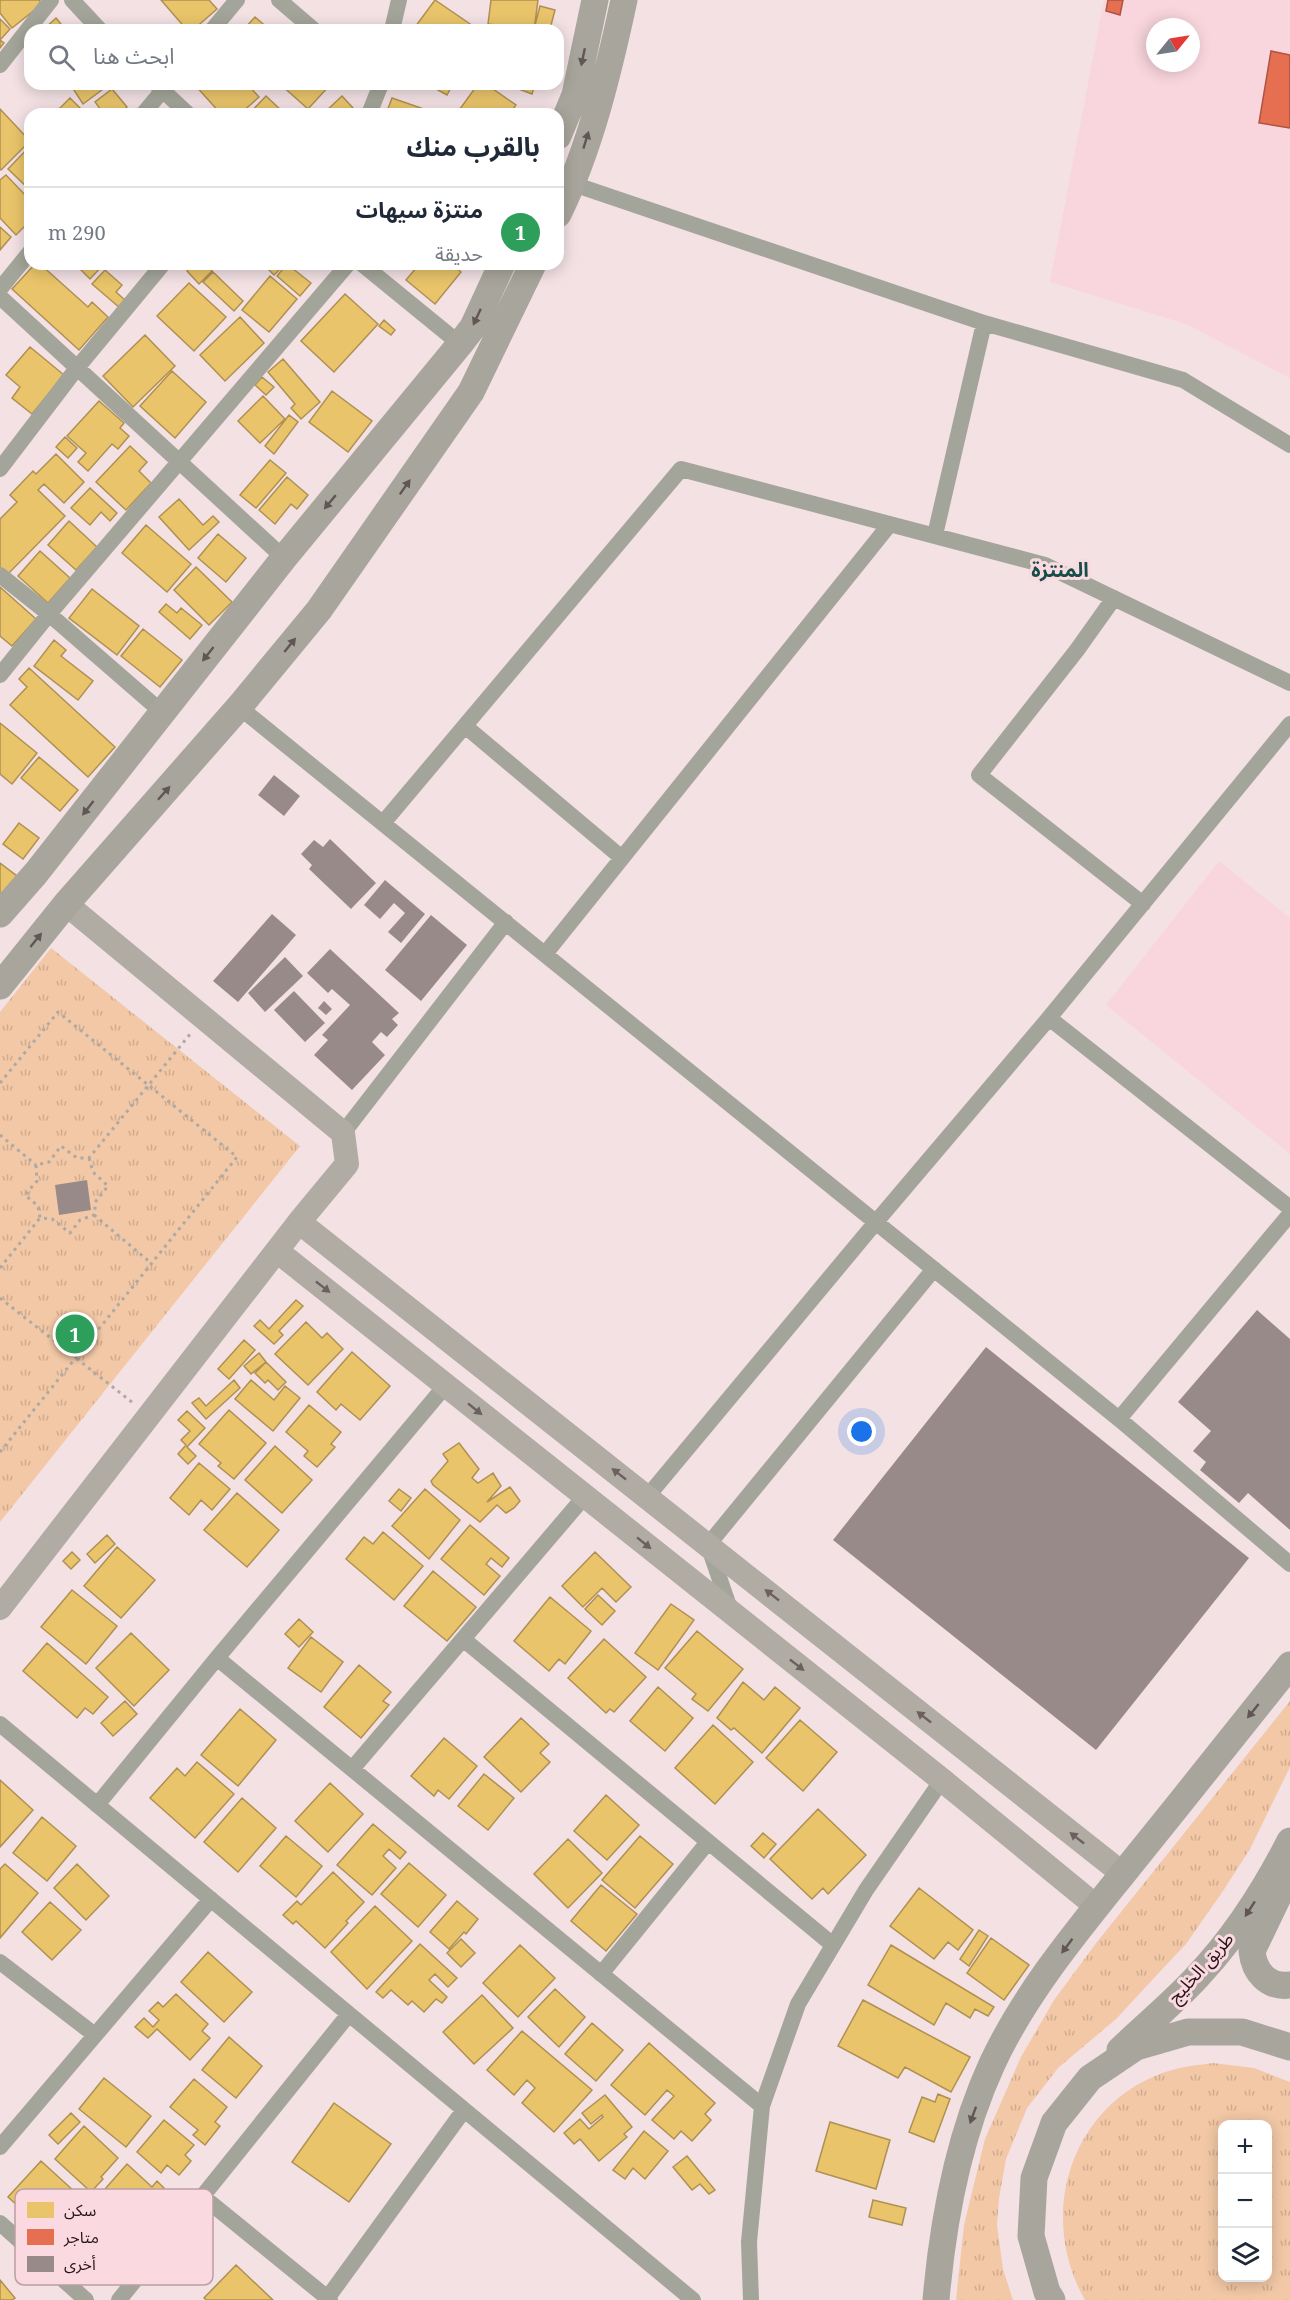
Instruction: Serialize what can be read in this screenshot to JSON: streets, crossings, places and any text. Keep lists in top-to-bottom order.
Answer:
{
  "streets": {
    "main road": ["طريق الخليج"]
  },
  "districts": ["المنتزة"],
  "legend": ["سكن", "متاجر", "أخرى"],
  "north": "top right",
  "page": {
    "search": "ابحث هنا",
    "heading": "بالقرب منك",
    "list": [
      {
        "mark": "1",
        "name": "منتزة سيهات",
        "note": "حديقة",
        "value": "290 m"
      }
    ],
    "pins": "1",
    "map_buttons": ["+", "−"]
  }
}
